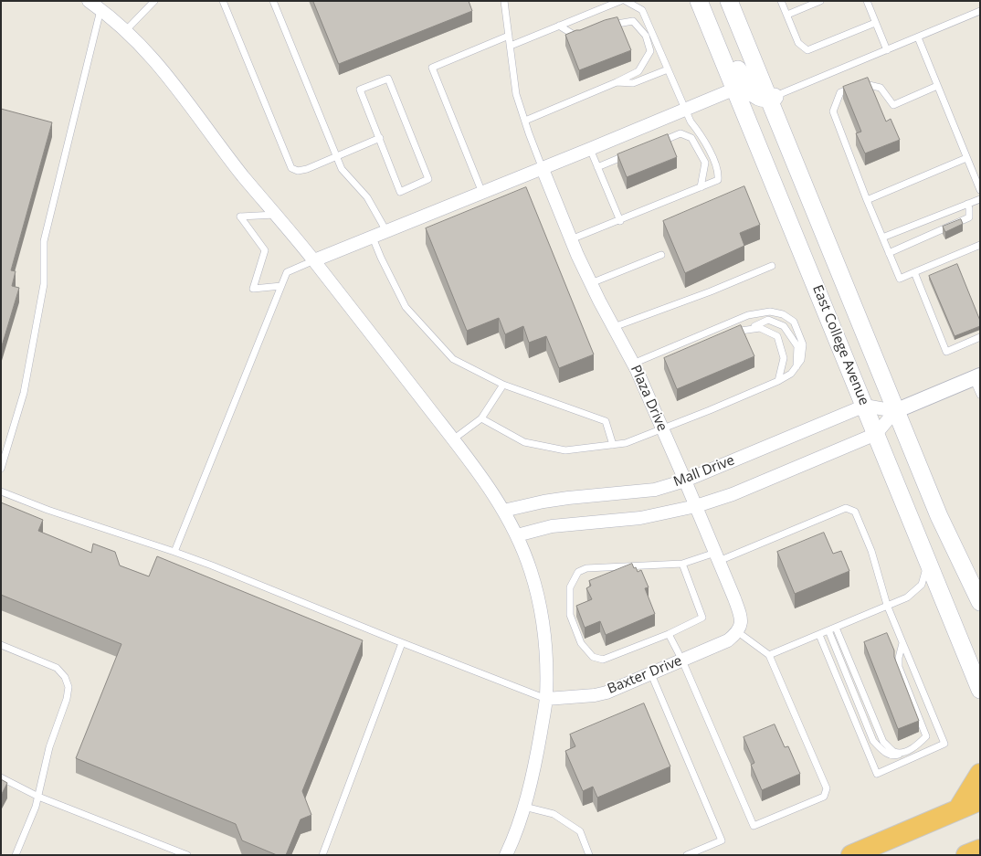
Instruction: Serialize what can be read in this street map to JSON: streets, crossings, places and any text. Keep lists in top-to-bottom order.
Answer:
{
  "streets": {
    "main road": ["East College Avenue"],
    "street": ["Plaza Drive", "Mall Drive", "Baxter Drive"]
  },
  "crossings": [
    ["East College Avenue", "Mall Drive"],
    ["Plaza Drive", "Mall Drive"],
    ["Plaza Drive", "Baxter Drive"]
  ]
}
